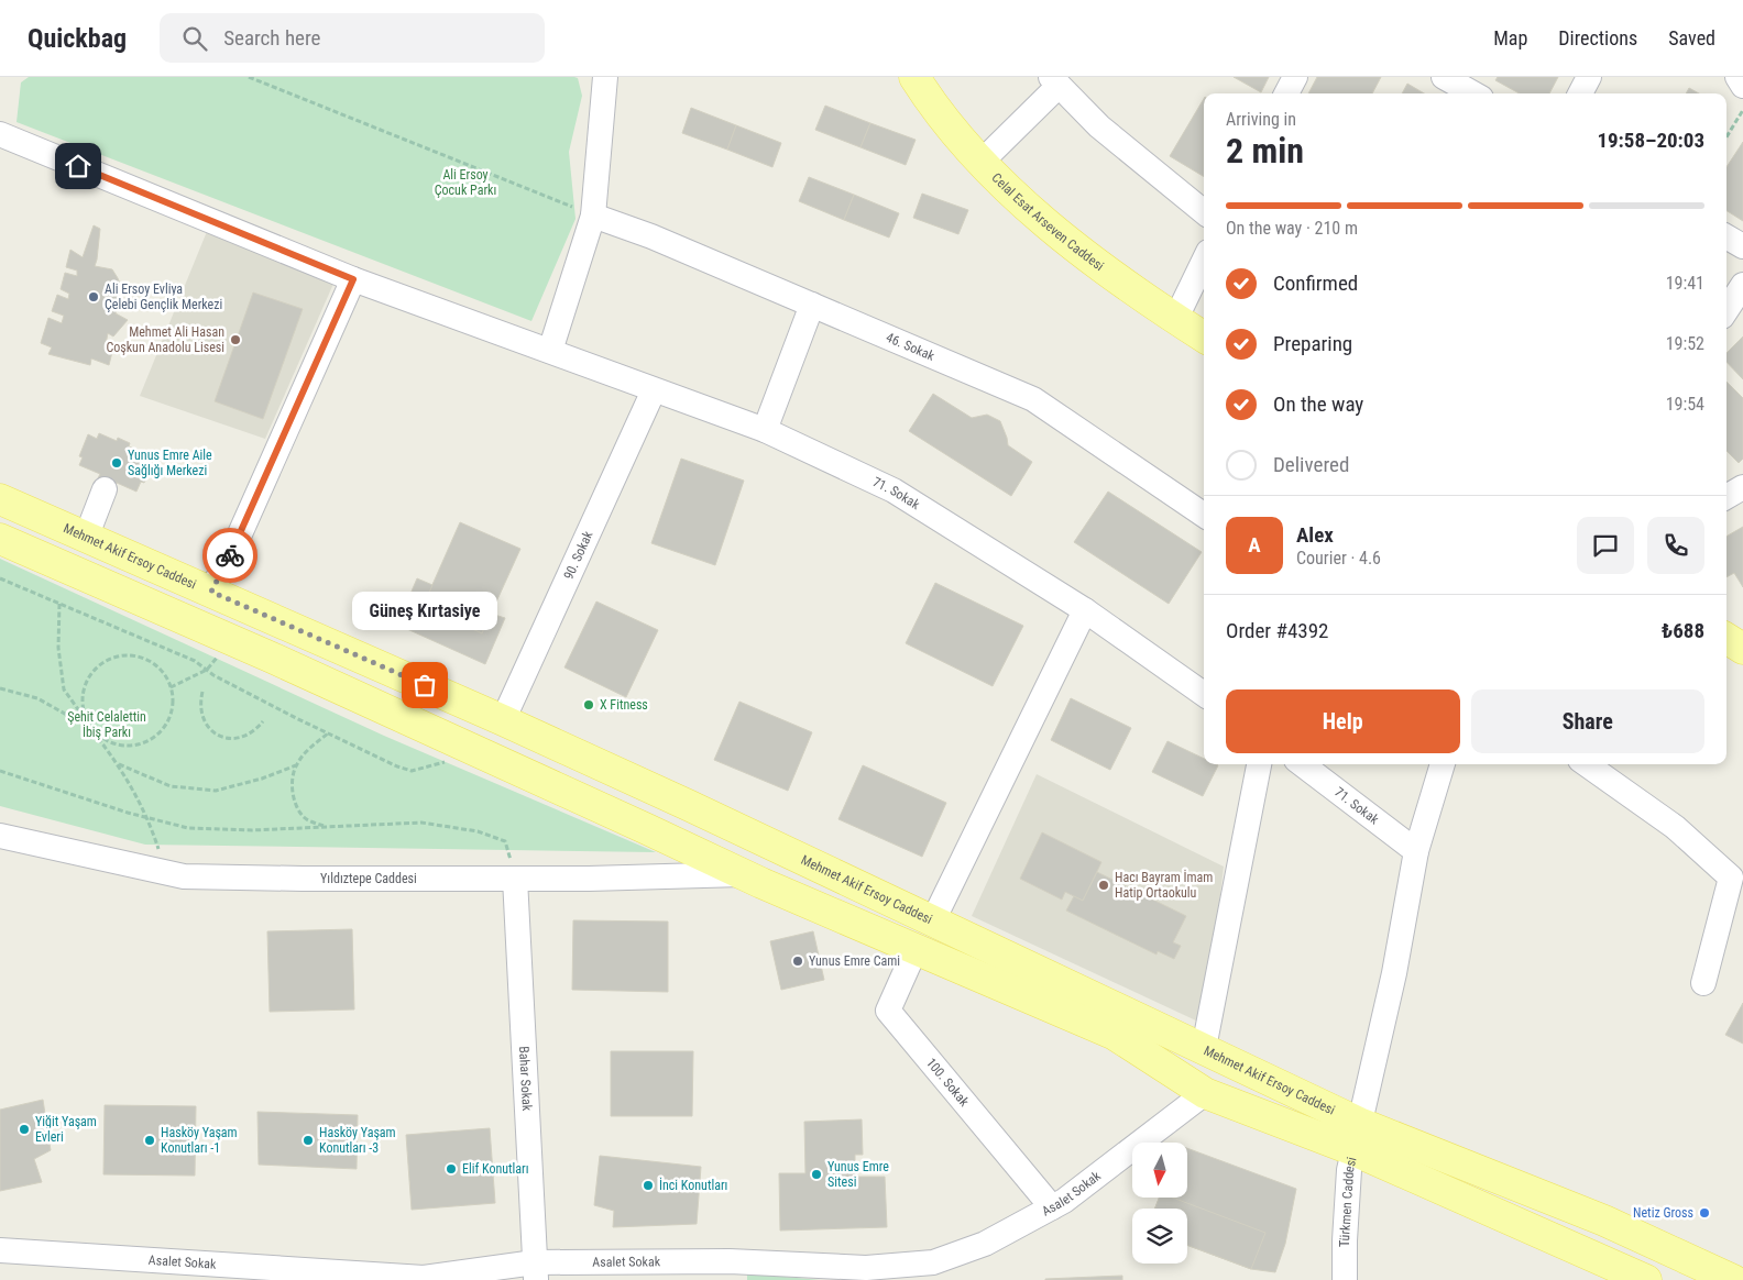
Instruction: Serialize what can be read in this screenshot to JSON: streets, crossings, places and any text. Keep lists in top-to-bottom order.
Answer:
{
  "streets": {
    "main road": ["Celal Esat Arseven Caddesi", "Mehmet Akif Ersoy Caddesi"],
    "street": [
      "46. Sokak",
      "71. Sokak",
      "90. Sokak",
      "Yıldıztepe Caddesi",
      "Bahar Sokak",
      "100. Sokak",
      "Asalet Sokak",
      "Türkmen Caddesi"
    ]
  },
  "crossings": [
    ["71. Sokak", "90. Sokak"],
    ["71. Sokak", "Türkmen Caddesi"],
    ["90. Sokak", "Mehmet Akif Ersoy Caddesi"],
    ["Mehmet Akif Ersoy Caddesi", "Yıldıztepe Caddesi"],
    ["Mehmet Akif Ersoy Caddesi", "100. Sokak"],
    ["Mehmet Akif Ersoy Caddesi", "Asalet Sokak"],
    ["Mehmet Akif Ersoy Caddesi", "Türkmen Caddesi"],
    ["Yıldıztepe Caddesi", "Bahar Sokak"],
    ["Bahar Sokak", "Asalet Sokak"],
    ["100. Sokak", "Asalet Sokak"]
  ],
  "parks": ["Ali Ersoy Çocuk Parkı", "Şehit Celalettin İbiş Parkı"],
  "places": [
    "Ali Ersoy Evliya Çelebi Gençlik Merkezi",
    "Mehmet Ali Hasan Coşkun Anadolu Lisesi",
    "Yunus Emre Aile Sağlığı Merkezi",
    "Güneş Kırtasiye",
    "X Fitness",
    "Hacı Bayram İmam Hatip Ortaokulu",
    "Yunus Emre Cami",
    "Yiğit Yaşam Evleri",
    "Hasköy Yaşam Konutları -1",
    "Hasköy Yaşam Konutları -3",
    "Elif Konutları",
    "Yunus Emre Sitesi",
    "İnci Konutları",
    "Netiz Gross"
  ],
  "north": "bottom",
  "page": {
    "header": "Quickbag",
    "search": "Search here",
    "nav": ["Map", "Directions", "Saved"],
    "heading": ["2 min", "Arriving in", "19:58–20:03"],
    "panel": [
      "Alex",
      "Courier · 4.6",
      "Order #4392",
      "₺688"
    ],
    "bar": "On the way · 210 m",
    "list": [
      ["Confirmed", "19:41"],
      ["Preparing", "19:52"],
      ["On the way", "19:54"],
      "Delivered"
    ],
    "round": "A",
    "bubble": "Güneş Kırtasiye",
    "buttons": ["Help", "Share"]
  }
}
